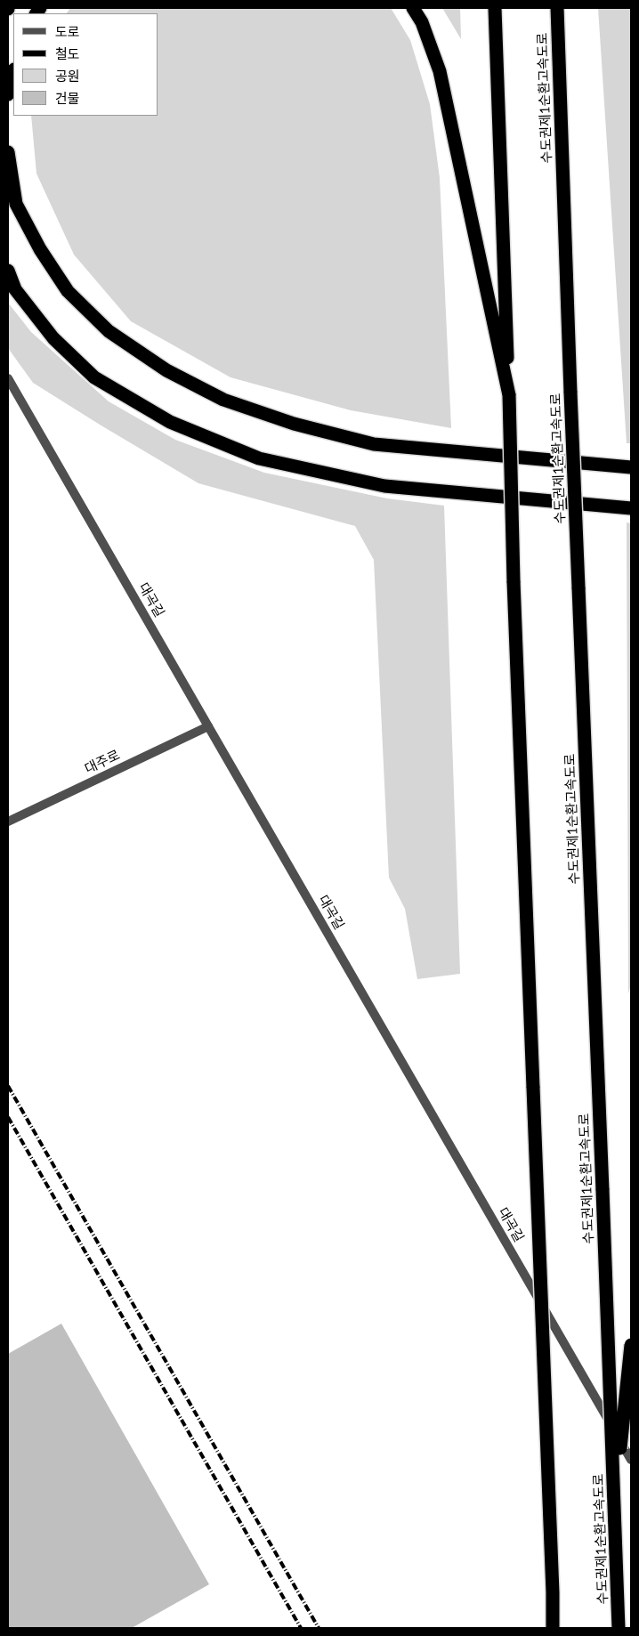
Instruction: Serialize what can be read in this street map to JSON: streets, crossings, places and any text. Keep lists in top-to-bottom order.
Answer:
{
  "streets": {
    "highway": ["수도권제1순환고속도로"],
    "street": ["대곡길", "대주로"]
  },
  "crossings": [
    ["대곡길", "대주로"]
  ],
  "legend": [
    "도로",
    "철도",
    "공원",
    "건물"
  ]
}
